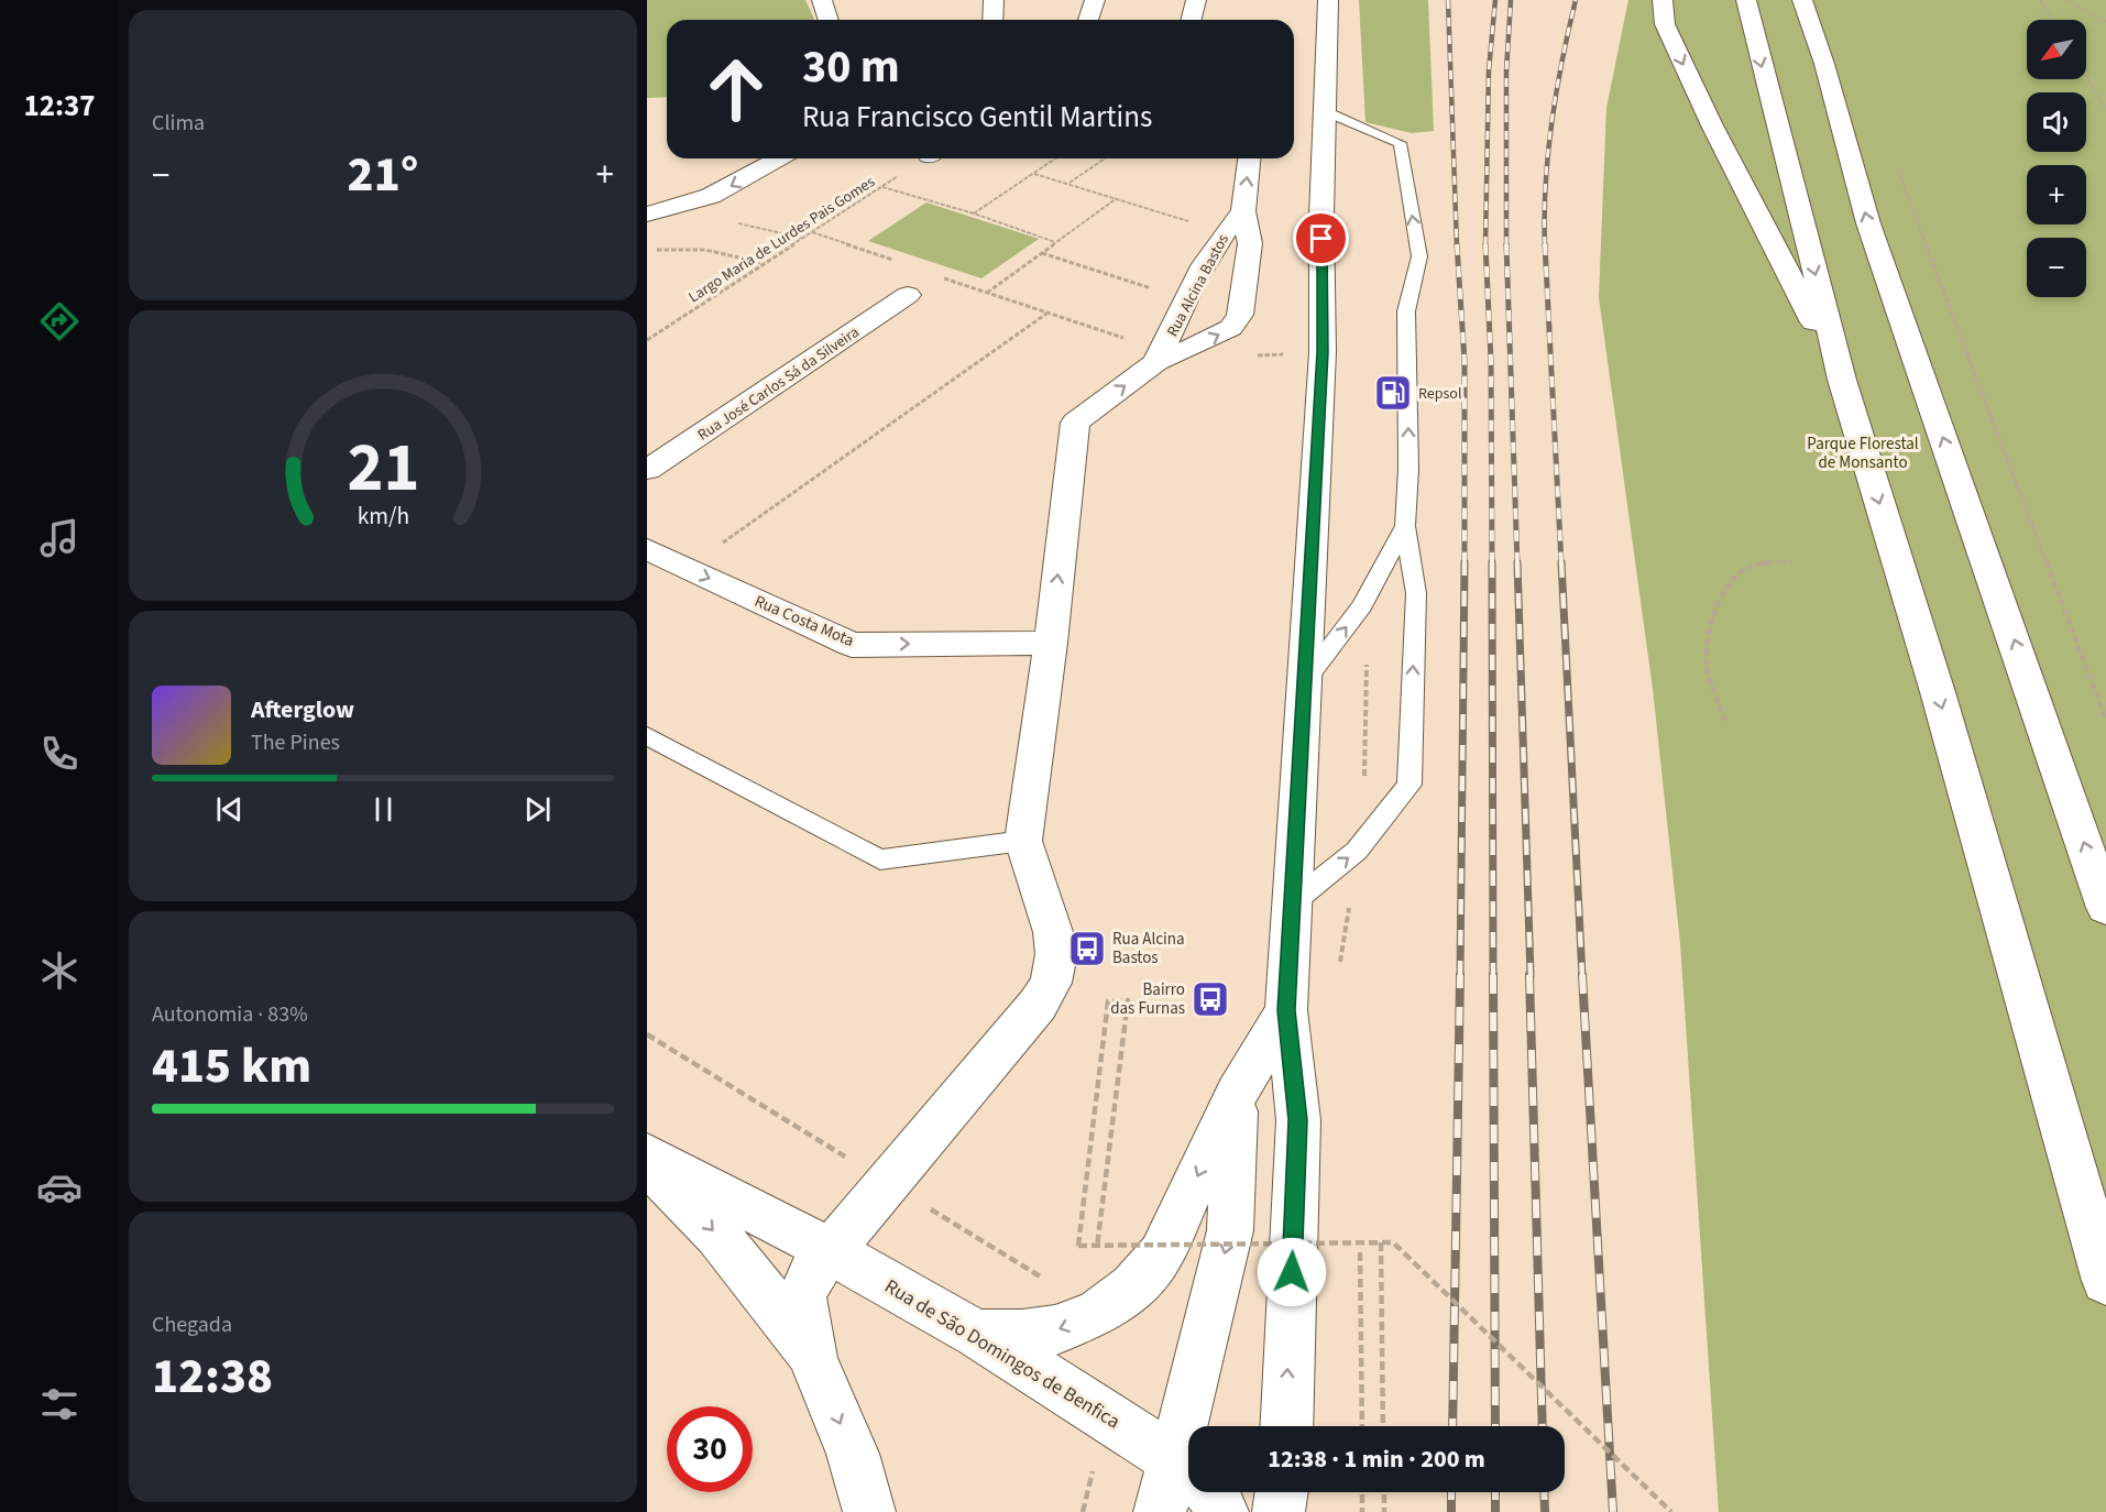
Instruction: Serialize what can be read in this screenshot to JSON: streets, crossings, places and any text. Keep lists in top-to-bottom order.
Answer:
{
  "streets": {
    "main road": [
      "Rua Alcina Bastos",
      "Rua José Carlos Sá da Silveira",
      "Rua Costa Mota",
      "Rua de São Domingos de Benfica"
    ],
    "path": ["Largo Maria de Lurdes Pais Gomes"]
  },
  "crossings": [
    ["Rua Alcina Bastos", "Rua Costa Mota"],
    ["Rua Alcina Bastos", "Rua de São Domingos de Benfica"]
  ],
  "one_way": ["Rua Costa Mota"],
  "parks": ["Parque Florestal de Monsanto"],
  "places": {
    "fuel station": ["Repsol"],
    "bus stop": ["Rua Alcina Bastos", "Bairro das Furnas"]
  },
  "north": "bottom left",
  "page": {
    "tabs": "12:37",
    "tile": [
      "Clima",
      ["Autonomia · 83%", "415 km"],
      ["Chegada", "12:38"]
    ],
    "map_buttons": ["+", "−"],
    "turn": ["30 m", "Rua Francisco Gentil Martins"],
    "heat": ["−", "21°", "+"],
    "song": ["Afterglow", "The Pines"],
    "limit": "30",
    "trip": "12:38 · 1 min · 200 m",
    "gauge": ["21", "km/h"]
  }
}
